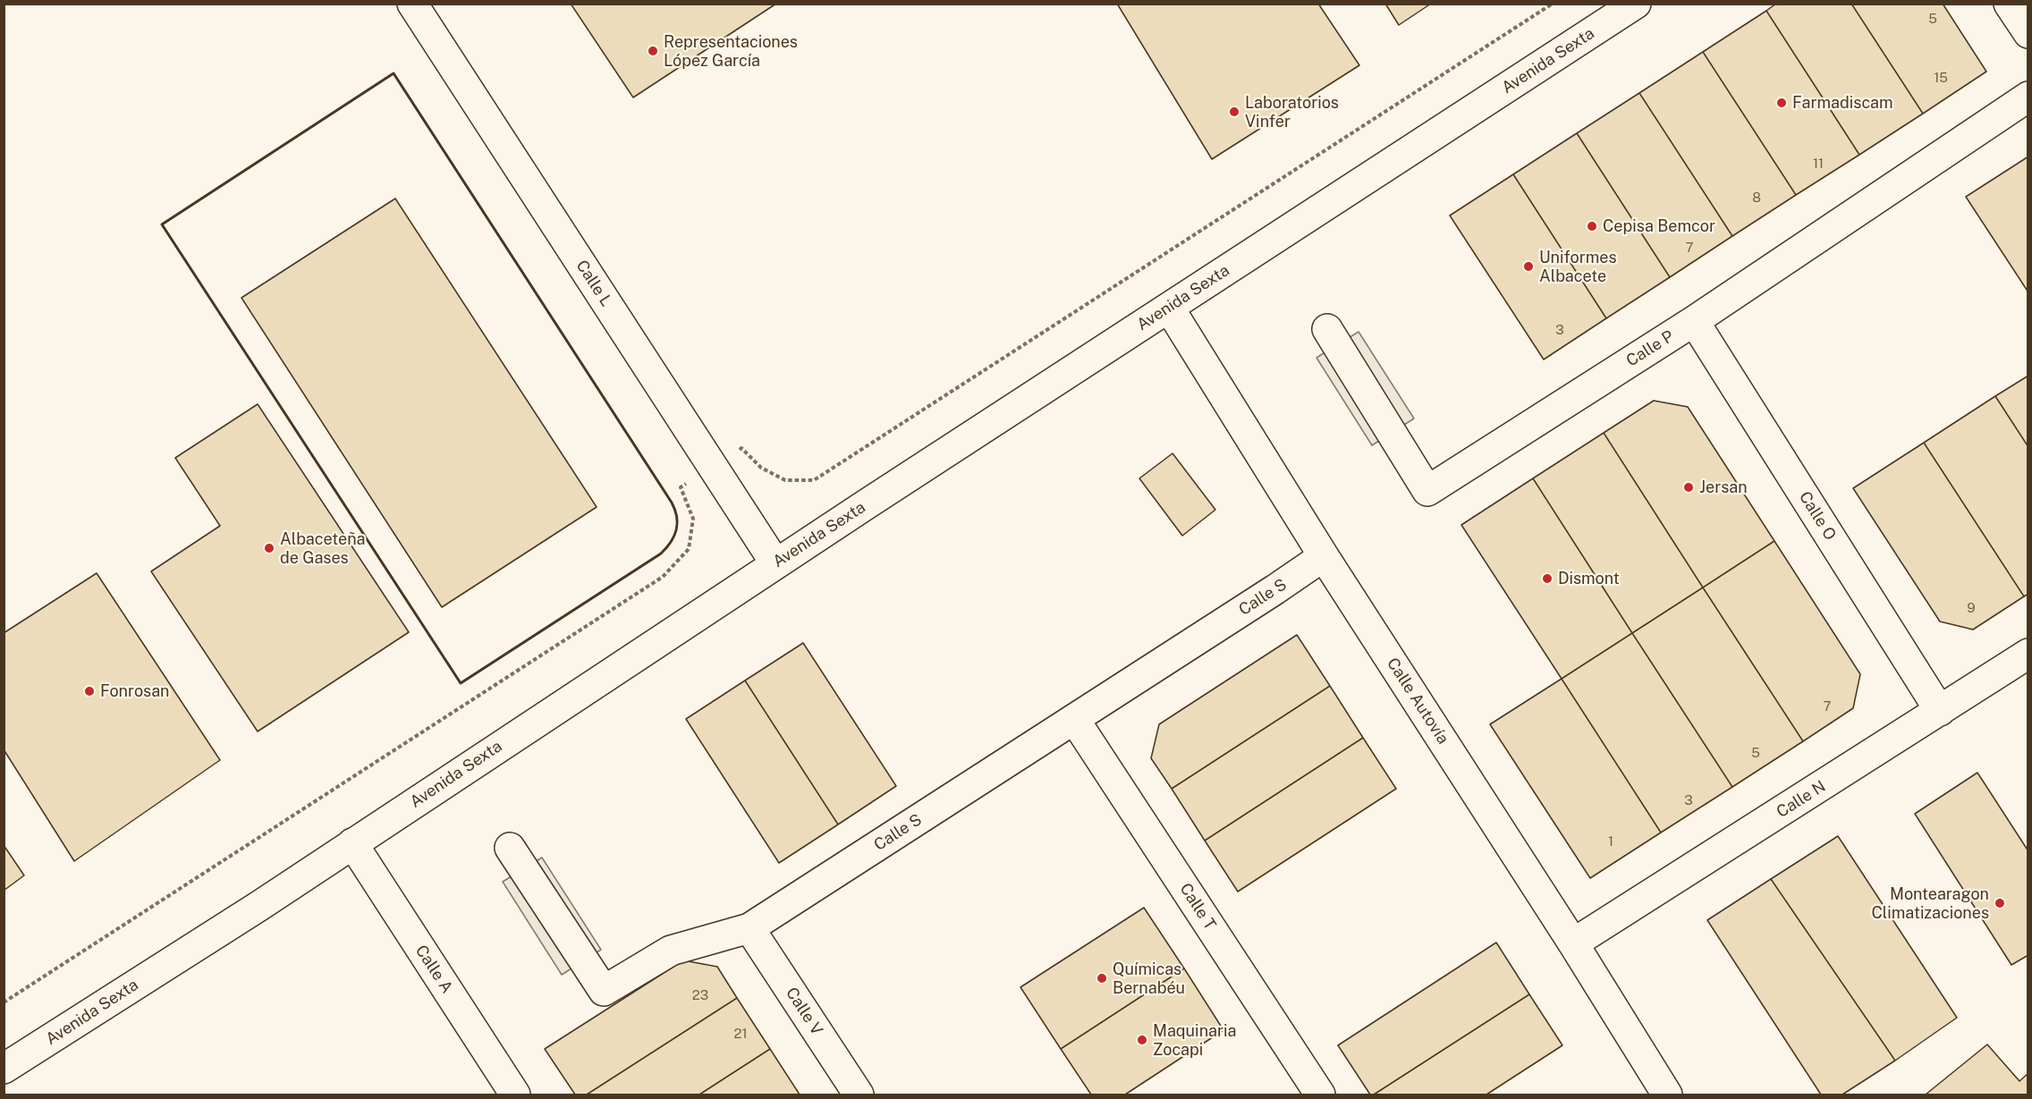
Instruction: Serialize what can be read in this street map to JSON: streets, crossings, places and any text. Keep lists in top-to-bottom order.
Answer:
{
  "streets": {
    "street": [
      "Avenida Sexta",
      "Calle L",
      "Calle P",
      "Calle O",
      "Calle S",
      "Calle Autovía",
      "Calle N",
      "Calle T",
      "Calle A",
      "Calle V"
    ]
  },
  "crossings": [
    ["Avenida Sexta", "Calle L"],
    ["Avenida Sexta", "Calle Autovía"],
    ["Avenida Sexta", "Calle A"],
    ["Calle P", "Calle O"],
    ["Calle O", "Calle N"],
    ["Calle S", "Calle Autovía"],
    ["Calle S", "Calle T"],
    ["Calle S", "Calle V"],
    ["Calle Autovía", "Calle N"]
  ],
  "places": [
    "Representaciones López García",
    "Farmadiscam",
    "Laboratorios Vinfer",
    "Cepisa Bemcor",
    "Uniformes Albacete",
    "Jersan",
    "Albaceteña de Gases",
    "Dismont",
    "Fonrosan",
    "Montearagon Climatizaciones",
    "Químicas Bernabéu",
    "Maquinaria Zocapi"
  ],
  "house_numbers": [
    "5",
    "15",
    "11",
    "8",
    "7",
    "3",
    "9",
    "7",
    "5",
    "3",
    "1",
    "23",
    "21"
  ]
}
